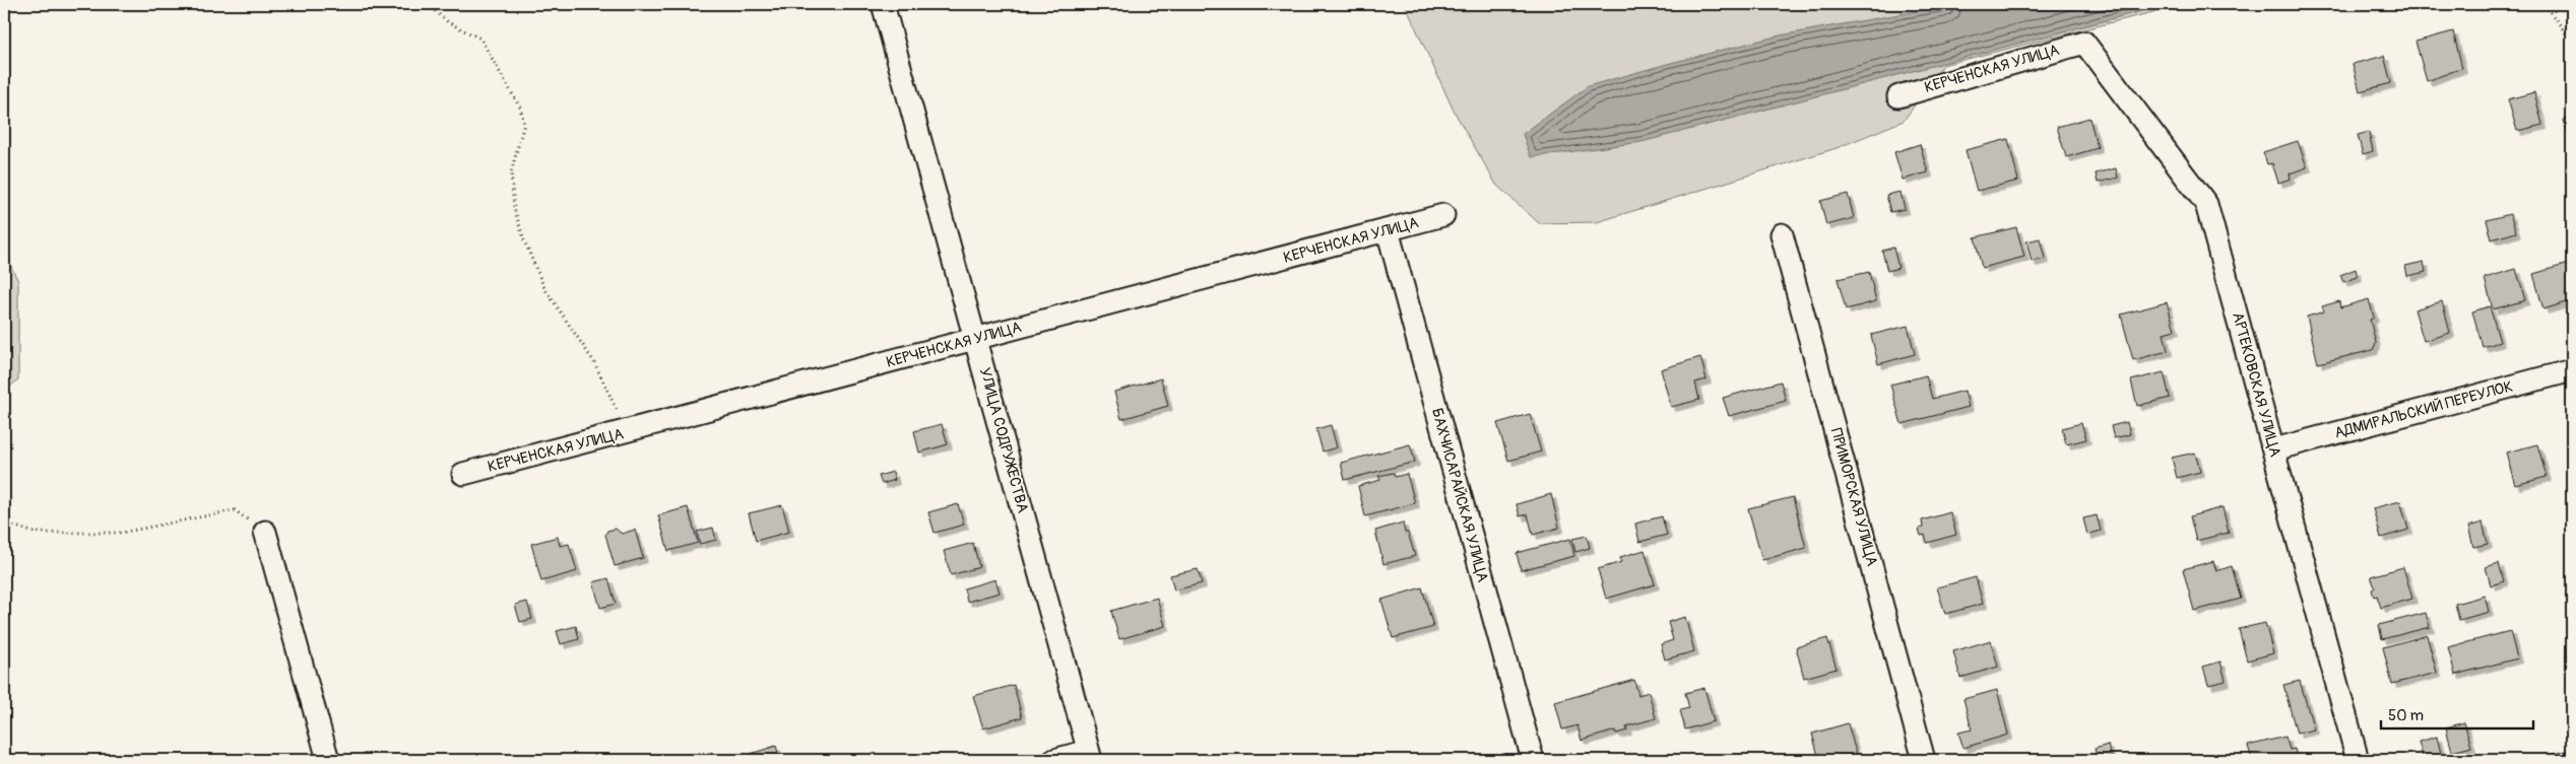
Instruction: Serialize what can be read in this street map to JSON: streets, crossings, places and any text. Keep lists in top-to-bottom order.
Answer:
{
  "streets": {
    "street": [
      "КЕРЧЕНСКАЯ УЛИЦА",
      "АРТЕКОВСКАЯ УЛИЦА",
      "АДМИРАЛЬСКИЙ ПЕРЕУЛОК",
      "УЛИЦА СОДРУЖЕСТВА",
      "БАХЧИСАРАЙСКАЯ УЛИЦА",
      "ПРИМОРСКАЯ УЛИЦА"
    ]
  },
  "crossings": [
    ["КЕРЧЕНСКАЯ УЛИЦА", "АРТЕКОВСКАЯ УЛИЦА"],
    ["КЕРЧЕНСКАЯ УЛИЦА", "УЛИЦА СОДРУЖЕСТВА"],
    ["КЕРЧЕНСКАЯ УЛИЦА", "БАХЧИСАРАЙСКАЯ УЛИЦА"],
    ["АРТЕКОВСКАЯ УЛИЦА", "АДМИРАЛЬСКИЙ ПЕРЕУЛОК"]
  ],
  "scale_bar": "50 m"
}
